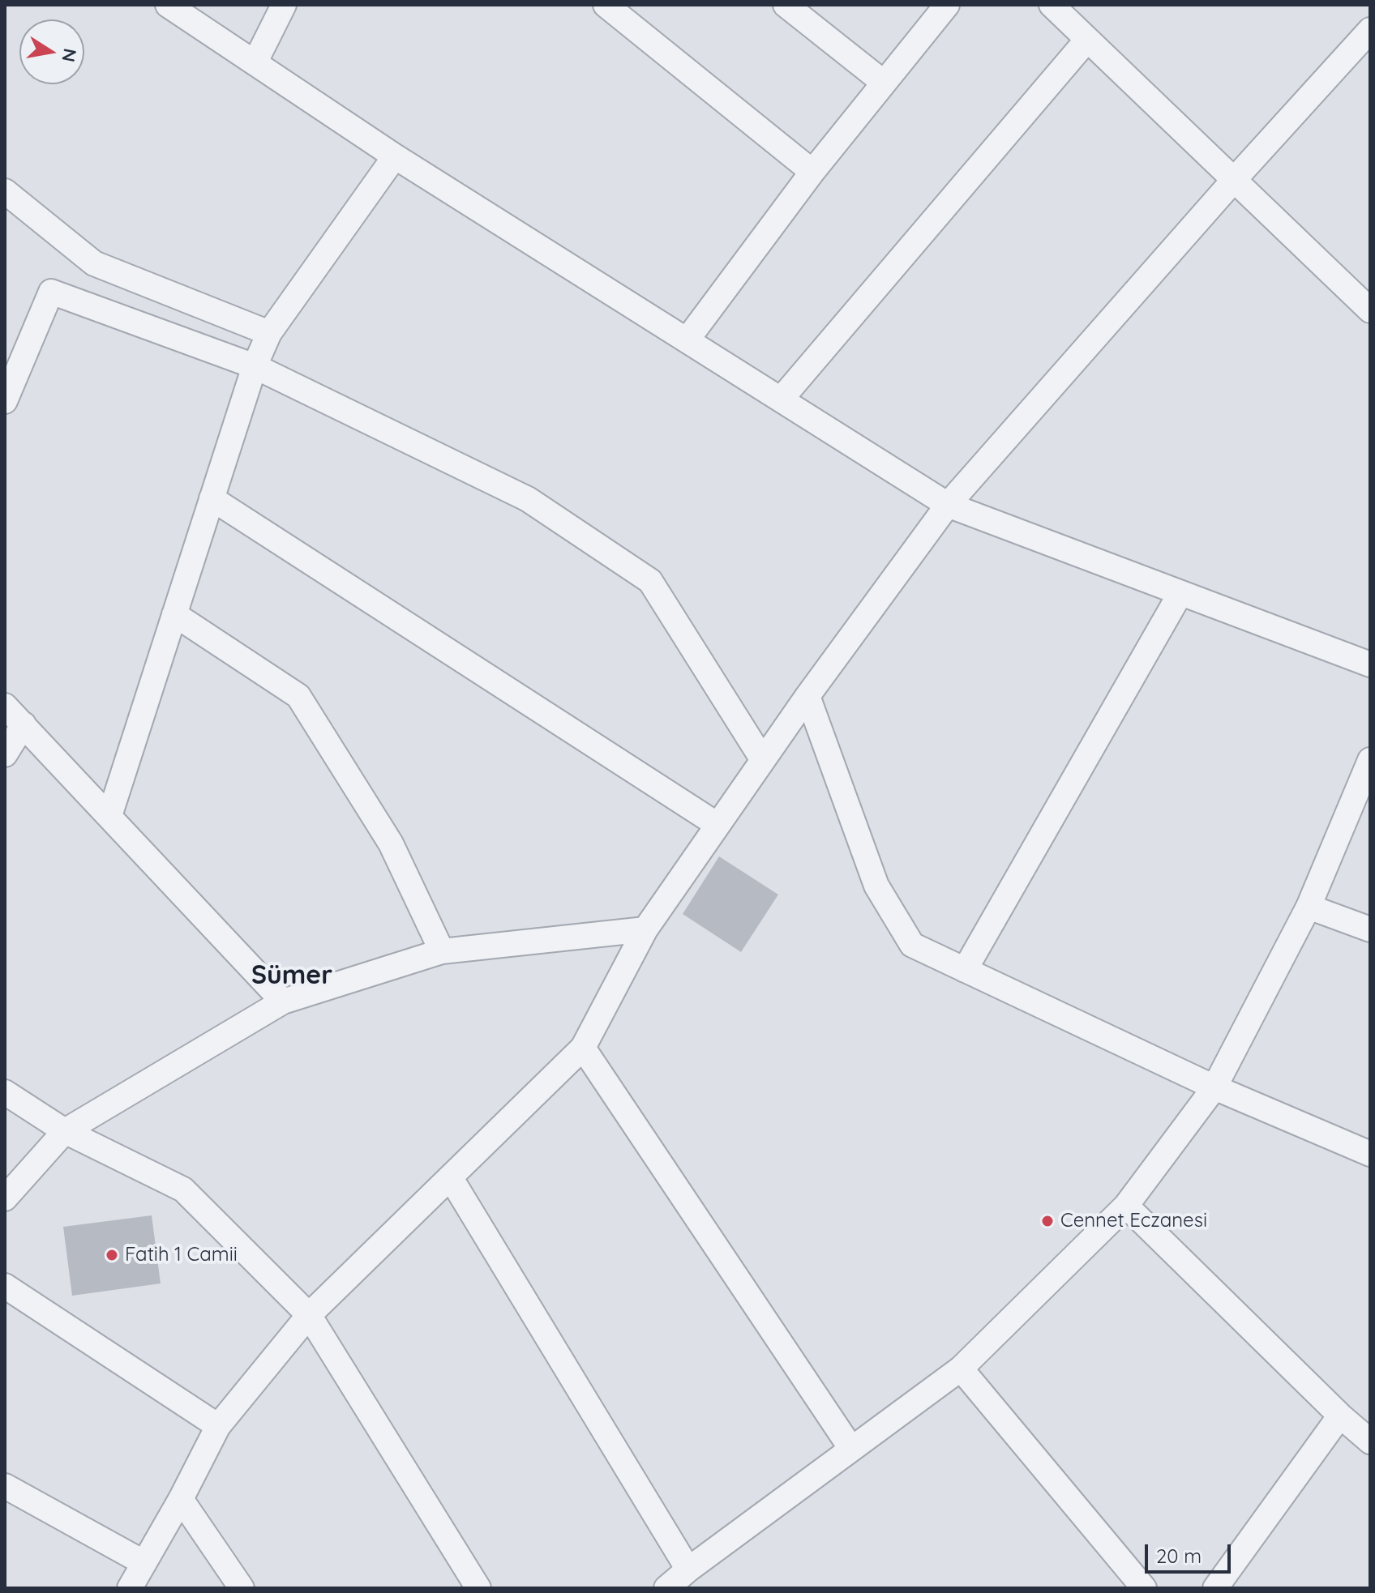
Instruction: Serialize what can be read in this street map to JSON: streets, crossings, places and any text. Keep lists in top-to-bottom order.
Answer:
{
  "districts": ["Sümer"],
  "places": ["Cennet Eczanesi", "Fatih 1 Camii"],
  "scale_bar": "20 m",
  "north": "right"
}
